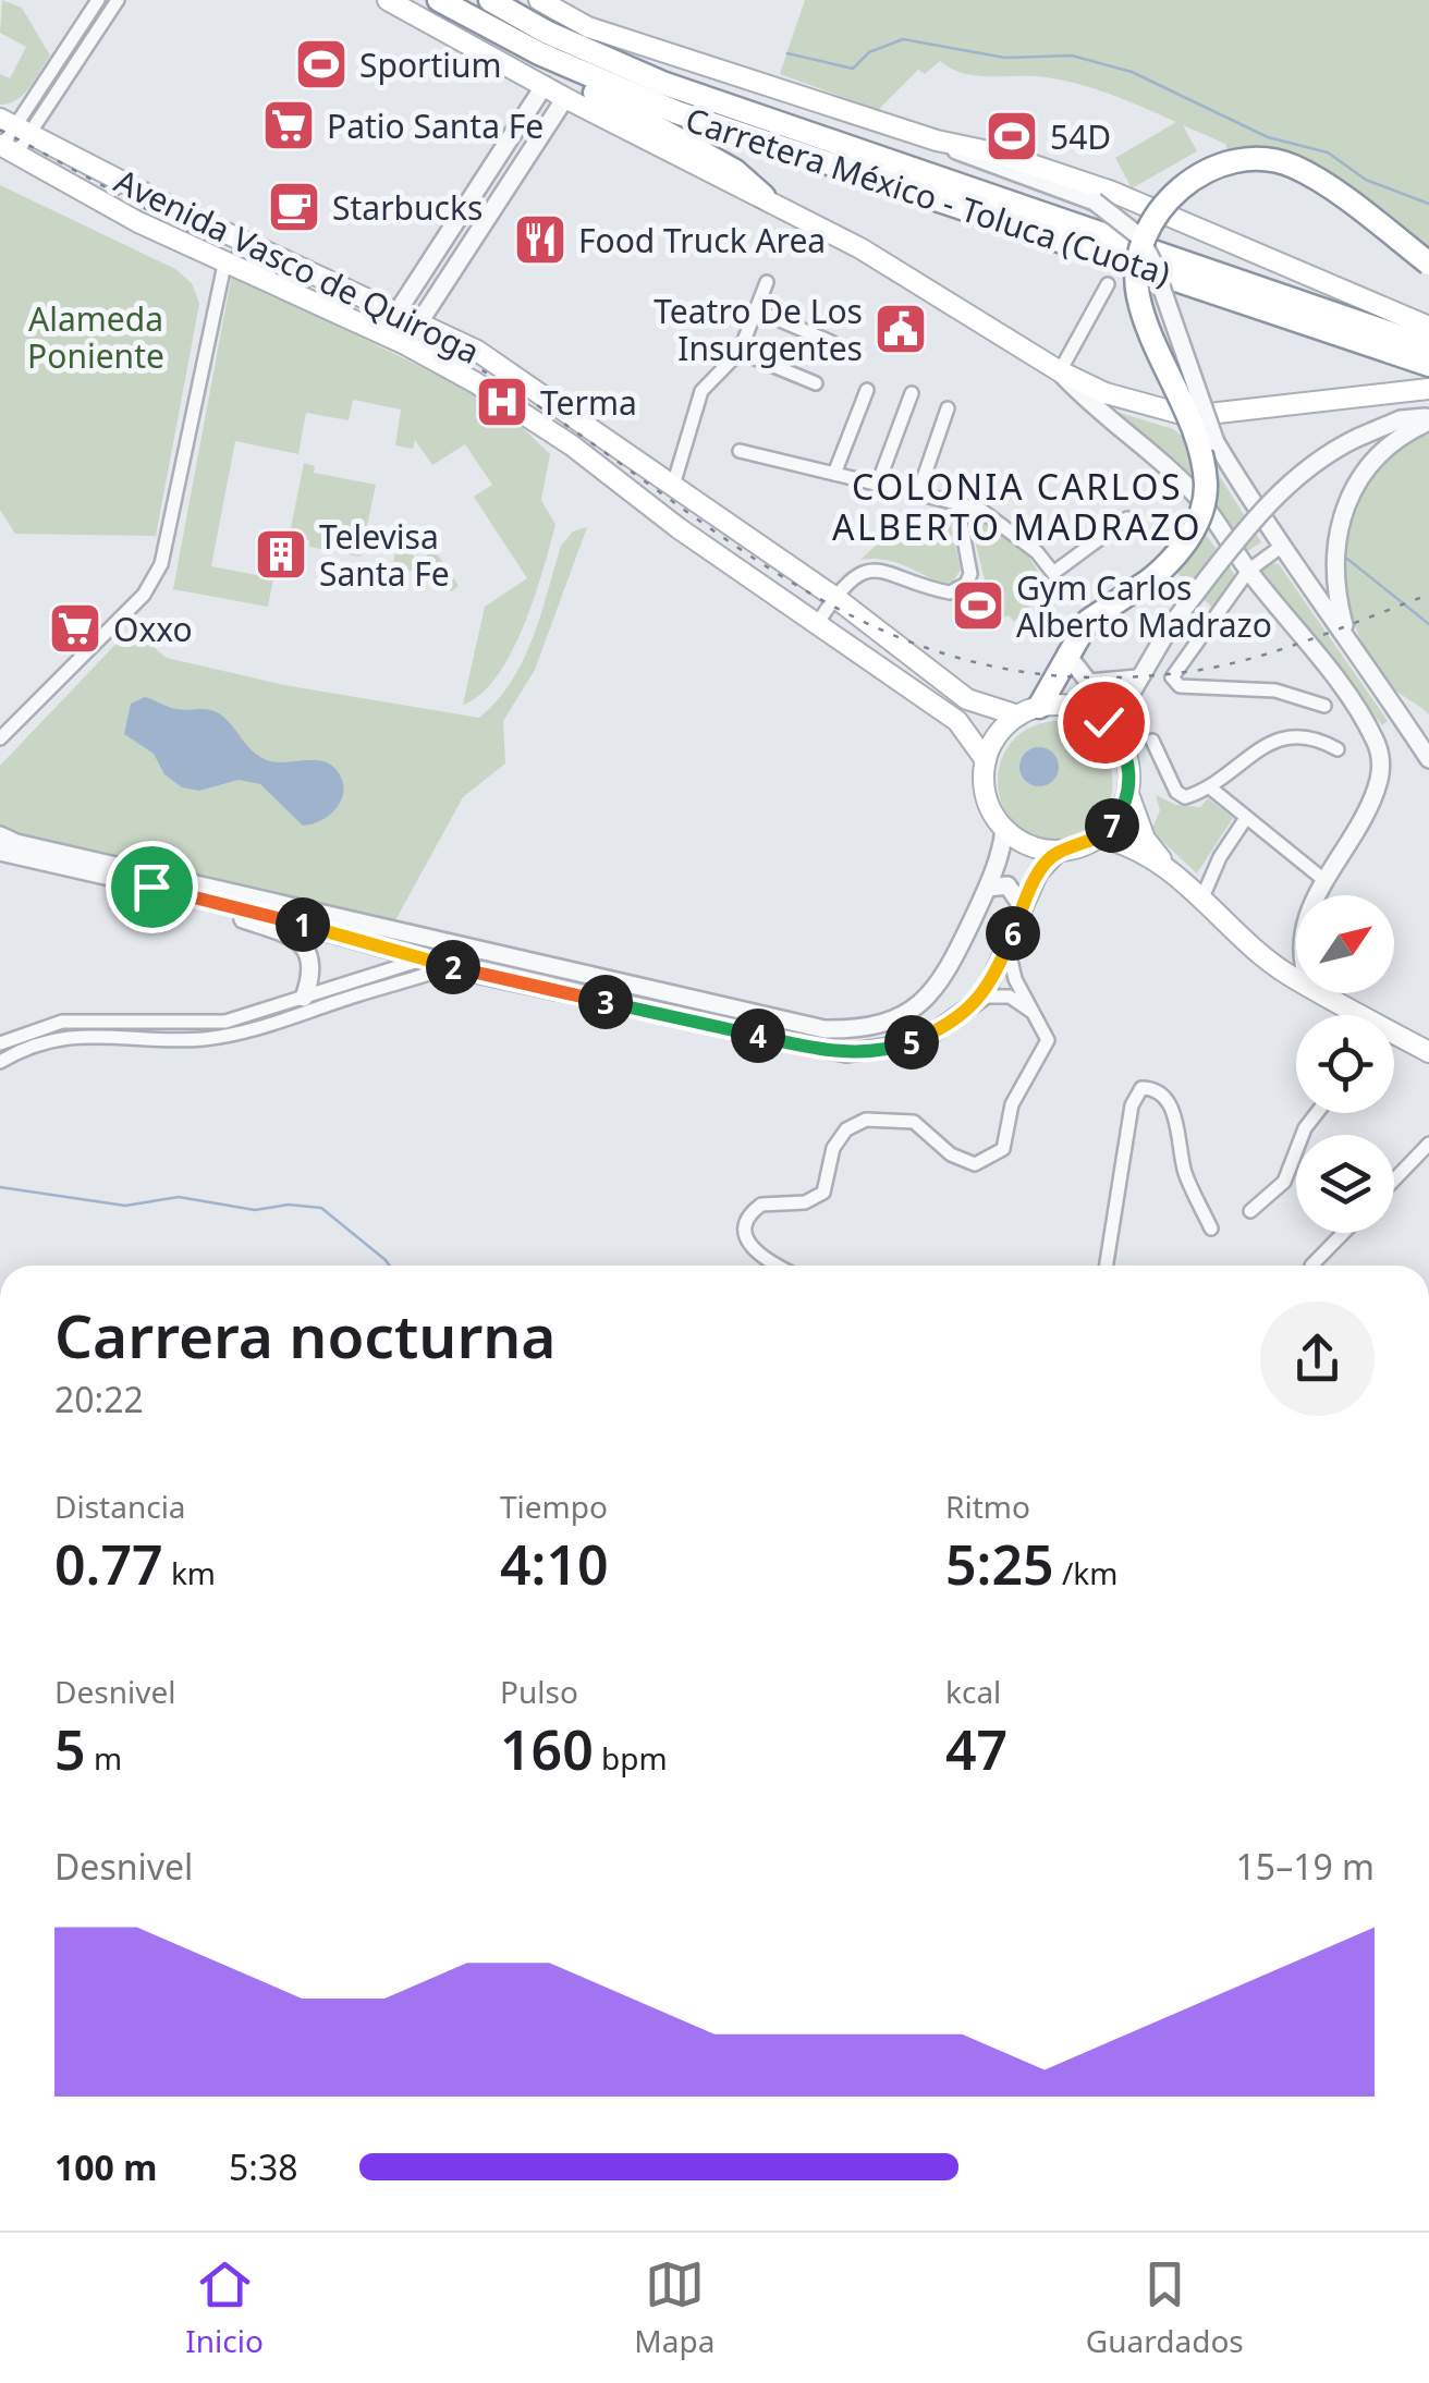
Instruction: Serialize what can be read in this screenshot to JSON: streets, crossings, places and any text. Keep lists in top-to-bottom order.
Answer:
{
  "streets": {
    "highway": ["Carretera México - Toluca (Cuota)"],
    "main road": ["Avenida Vasco de Quiroga"]
  },
  "districts": ["COLONIA CARLOS ALBERTO MADRAZO"],
  "parks": ["Alameda Poniente"],
  "places": {
    "sports": ["Sportium", "54D", "Gym Carlos Alberto Madrazo"],
    "supermarket": ["Patio Santa Fe", "Oxxo"],
    "cafe": ["Starbucks"],
    "restaurant": ["Food Truck Area"],
    "public building": ["Teatro De Los Insurgentes"],
    "hospital": ["Terma"],
    "building": ["Televisa Santa Fe"]
  },
  "north": "top right",
  "page": {
    "pins": [
      "7",
      "1",
      "6",
      "2",
      "3",
      "4",
      "5"
    ],
    "heading": ["Carrera nocturna", "20:22"],
    "stats": [
      ["Distancia", "0.77 km"],
      ["Tiempo", "4:10"],
      ["Ritmo", "5:25 /km"],
      ["Desnivel", "5 m"],
      ["Pulso", "160 bpm"],
      ["kcal", "47"]
    ],
    "chart": ["Desnivel", "15–19 m"],
    "list": [
      {
        "name": "100 m",
        "note": "5:38"
      }
    ],
    "tabs": ["Inicio", "Mapa", "Guardados"]
  }
}
